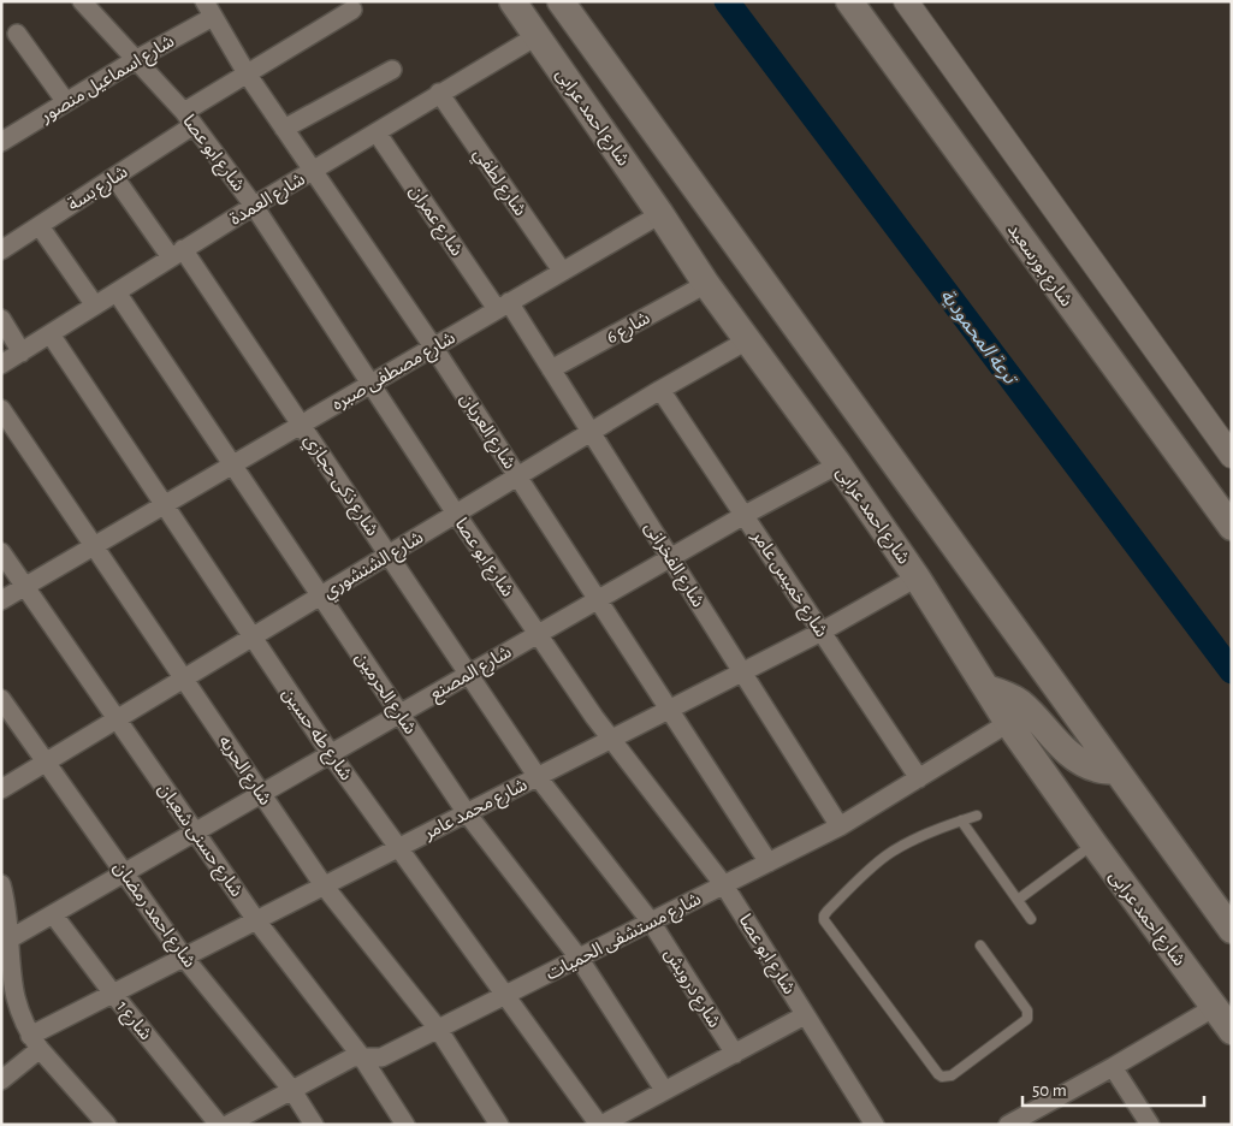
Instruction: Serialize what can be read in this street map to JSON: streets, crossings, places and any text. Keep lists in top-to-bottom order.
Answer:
{
  "streets": {
    "main road": ["شارع احمد عرابى", "شارع بورسعيد"],
    "street": [
      "شارع اسماعيل منصور",
      "شارع ابو عصا",
      "شارع لطفي",
      "شارع بسة",
      "شارع العمدة",
      "شارع عمران",
      "شارع 6",
      "شارع مصطفى صبره",
      "شارع العريان",
      "شارع ذكى حجازي",
      "شارع الشنشوري",
      "شارع الفخرانى",
      "شارع خميس عامر",
      "شارع المصنع",
      "شارع الحرمين",
      "شارع طه حسين",
      "شارع الحريه",
      "شارع محمد عامر",
      "شارع حسنى شعبان",
      "شارع احمد رمضان",
      "شارع مستشفى الحميات",
      "شارع درويش",
      "شارع 1"
    ]
  },
  "crossings": [
    ["شارع اسماعيل منصور", "شارع ابو عصا"],
    ["شارع اسماعيل منصور", "شارع العريان"],
    ["شارع احمد عرابى", "شارع العمدة"],
    ["شارع احمد عرابى", "شارع 6"],
    ["شارع احمد عرابى", "شارع مصطفى صبره"],
    ["شارع احمد عرابى", "شارع الشنشوري"],
    ["شارع احمد عرابى", "شارع المصنع"],
    ["شارع احمد عرابى", "شارع محمد عامر"],
    ["شارع احمد عرابى", "شارع مستشفى الحميات"],
    ["شارع ابو عصا", "شارع بسة"],
    ["شارع ابو عصا", "شارع العمدة"],
    ["شارع ابو عصا", "شارع مصطفى صبره"],
    ["شارع ابو عصا", "شارع الشنشوري"],
    ["شارع ابو عصا", "شارع المصنع"],
    ["شارع ابو عصا", "شارع محمد عامر"],
    ["شارع ابو عصا", "شارع مستشفى الحميات"],
    ["شارع لطفي", "شارع العمدة"],
    ["شارع لطفي", "شارع مصطفى صبره"],
    ["شارع بسة", "شارع العريان"],
    ["شارع بسة", "شارع ذكى حجازي"],
    ["شارع العمدة", "شارع عمران"],
    ["شارع العمدة", "شارع العريان"],
    ["شارع العمدة", "شارع ذكى حجازي"],
    ["شارع العمدة", "شارع الحرمين"],
    ["شارع العمدة", "شارع طه حسين"],
    ["شارع عمران", "شارع مصطفى صبره"],
    ["شارع عمران", "شارع الفخرانى"],
    ["شارع 6", "شارع الفخرانى"],
    ["شارع مصطفى صبره", "شارع العريان"],
    ["شارع مصطفى صبره", "شارع ذكى حجازي"],
    ["شارع مصطفى صبره", "شارع الفخرانى"],
    ["شارع مصطفى صبره", "شارع الحرمين"],
    ["شارع مصطفى صبره", "شارع طه حسين"],
    ["شارع مصطفى صبره", "شارع الحريه"],
    ["شارع مصطفى صبره", "شارع حسنى شعبان"],
    ["شارع العريان", "شارع الشنشوري"],
    ["شارع العريان", "شارع المصنع"],
    ["شارع العريان", "شارع محمد عامر"],
    ["شارع العريان", "شارع مستشفى الحميات"],
    ["شارع ذكى حجازي", "شارع الشنشوري"],
    ["شارع ذكى حجازي", "شارع المصنع"],
    ["شارع ذكى حجازي", "شارع محمد عامر"],
    ["شارع ذكى حجازي", "شارع مستشفى الحميات"],
    ["شارع ذكى حجازي", "شارع درويش"],
    ["شارع الشنشوري", "شارع الفخرانى"],
    ["شارع الشنشوري", "شارع خميس عامر"],
    ["شارع الشنشوري", "شارع الحرمين"],
    ["شارع الشنشوري", "شارع طه حسين"],
    ["شارع الشنشوري", "شارع الحريه"],
    ["شارع الشنشوري", "شارع حسنى شعبان"],
    ["شارع الشنشوري", "شارع احمد رمضان"],
    ["شارع الفخرانى", "شارع المصنع"],
    ["شارع الفخرانى", "شارع محمد عامر"],
    ["شارع الفخرانى", "شارع مستشفى الحميات"],
    ["شارع خميس عامر", "شارع المصنع"],
    ["شارع خميس عامر", "شارع محمد عامر"],
    ["شارع خميس عامر", "شارع مستشفى الحميات"],
    ["شارع المصنع", "شارع الحرمين"],
    ["شارع المصنع", "شارع طه حسين"],
    ["شارع المصنع", "شارع الحريه"],
    ["شارع المصنع", "شارع حسنى شعبان"],
    ["شارع المصنع", "شارع احمد رمضان"],
    ["شارع المصنع", "شارع 1"],
    ["شارع الحرمين", "شارع محمد عامر"],
    ["شارع الحرمين", "شارع مستشفى الحميات"],
    ["شارع طه حسين", "شارع محمد عامر"],
    ["شارع طه حسين", "شارع مستشفى الحميات"],
    ["شارع الحريه", "شارع محمد عامر"],
    ["شارع الحريه", "شارع مستشفى الحميات"],
    ["شارع محمد عامر", "شارع حسنى شعبان"],
    ["شارع محمد عامر", "شارع احمد رمضان"],
    ["شارع محمد عامر", "شارع 1"],
    ["شارع حسنى شعبان", "شارع مستشفى الحميات"],
    ["شارع احمد رمضان", "شارع مستشفى الحميات"],
    ["شارع مستشفى الحميات", "شارع درويش"]
  ],
  "water": ["ترعة المحمودية"],
  "scale_bar": "50 m"
}
